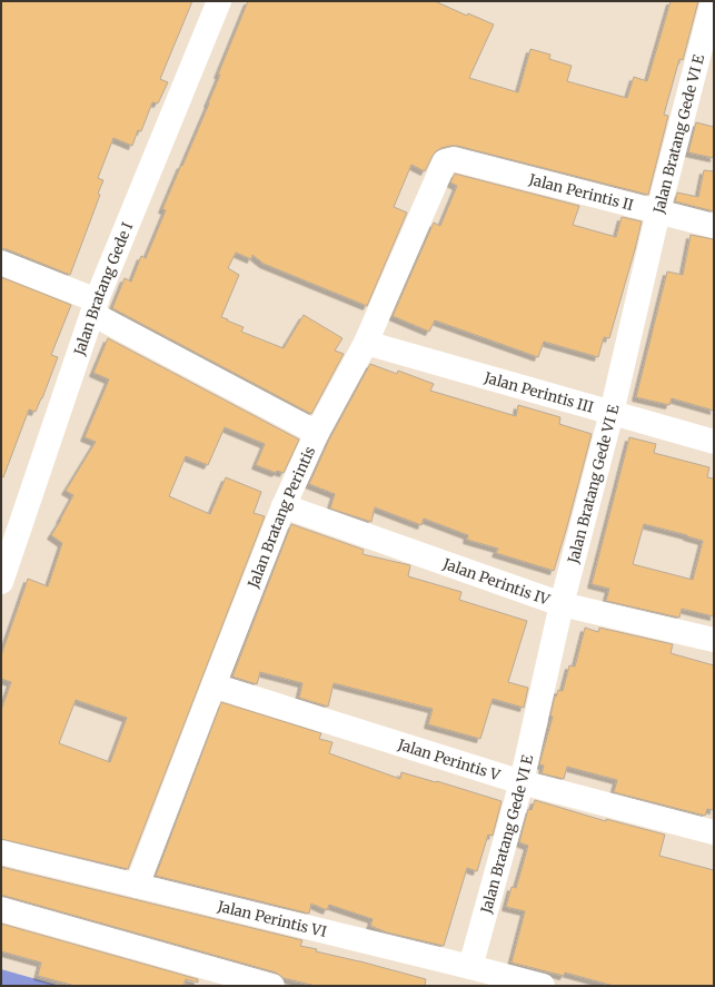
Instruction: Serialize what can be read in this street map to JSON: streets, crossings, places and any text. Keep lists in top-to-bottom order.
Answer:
{
  "streets": {
    "street": [
      "Jalan Bratang Gede VI E",
      "Jalan Perintis II",
      "Jalan Bratang Gede I",
      "Jalan Perintis III",
      "Jalan Bratang Perintis",
      "Jalan Perintis IV",
      "Jalan Perintis V",
      "Jalan Perintis VI"
    ]
  },
  "crossings": [
    ["Jalan Bratang Gede VI E", "Jalan Perintis II"],
    ["Jalan Bratang Gede VI E", "Jalan Perintis III"],
    ["Jalan Bratang Gede VI E", "Jalan Perintis IV"],
    ["Jalan Bratang Gede VI E", "Jalan Perintis V"],
    ["Jalan Bratang Gede VI E", "Jalan Perintis VI"],
    ["Jalan Perintis II", "Jalan Bratang Perintis"],
    ["Jalan Perintis III", "Jalan Bratang Perintis"],
    ["Jalan Bratang Perintis", "Jalan Perintis IV"],
    ["Jalan Bratang Perintis", "Jalan Perintis V"],
    ["Jalan Bratang Perintis", "Jalan Perintis VI"]
  ]
}
